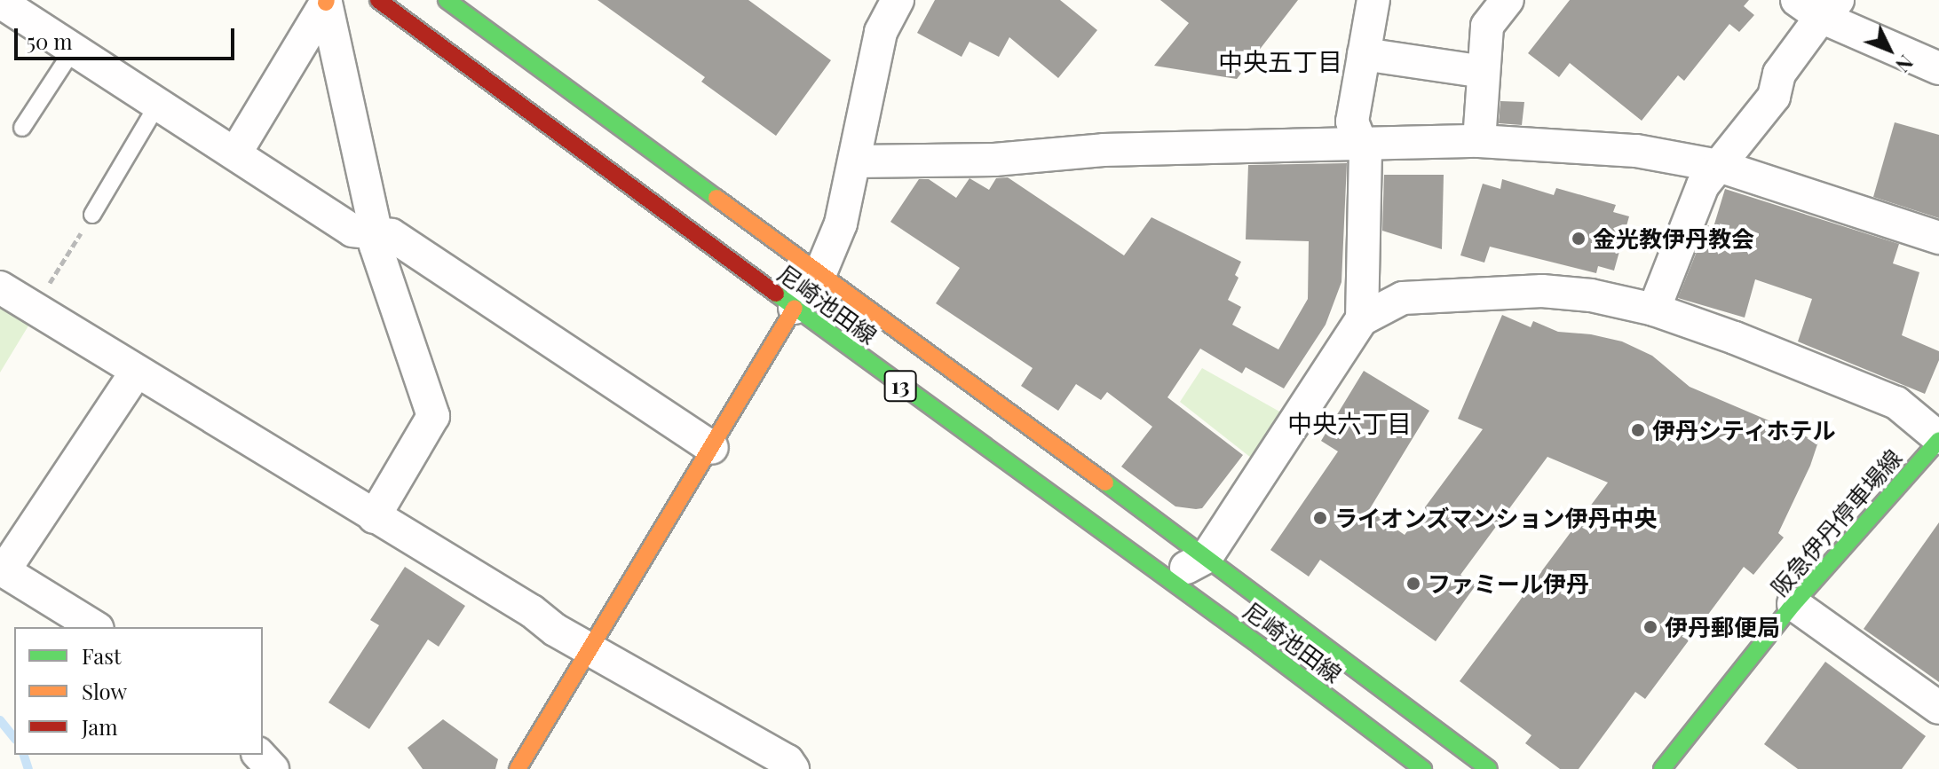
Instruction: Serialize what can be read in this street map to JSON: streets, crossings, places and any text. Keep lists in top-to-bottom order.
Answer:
{
  "streets": {
    "main road": ["尼崎池田線", "13", "阪急伊丹停車場線"]
  },
  "districts": ["中央五丁目", "中央六丁目"],
  "places": [
    "金光教伊丹教会",
    "伊丹シティホテル",
    "ライオンズマンション伊丹中央",
    "ファミール伊丹",
    "伊丹郵便局"
  ],
  "legend": ["Fast", "Slow", "Jam"],
  "scale_bar": "50 m",
  "north": "bottom right"
}
